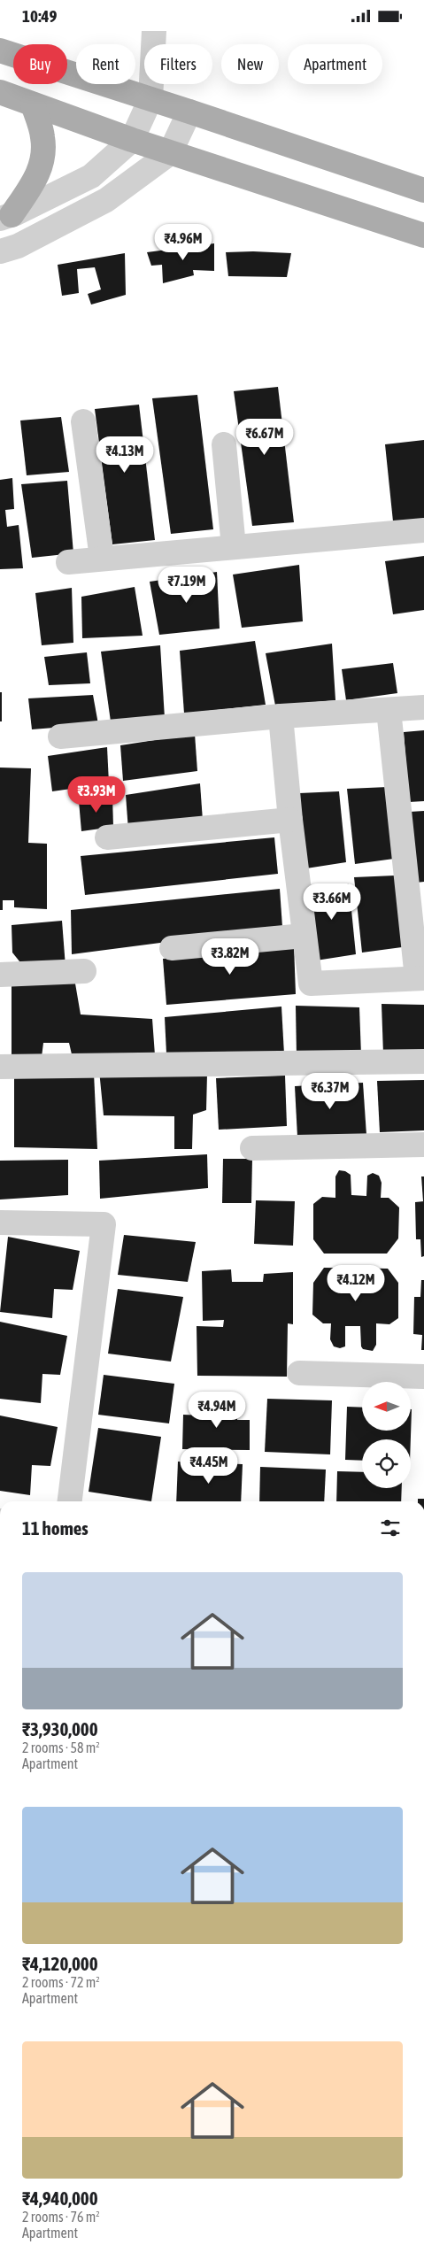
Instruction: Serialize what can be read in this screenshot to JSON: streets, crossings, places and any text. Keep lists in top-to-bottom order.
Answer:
{
  "north": "left",
  "page": {
    "status": "10:49",
    "chip": [
      "Buy",
      "Rent",
      "Filters",
      "New",
      "Apartment"
    ],
    "price": [
      "₹4.96M",
      "₹6.67M",
      "₹4.13M",
      "₹7.19M",
      "₹3.93M",
      "₹3.66M",
      "₹3.82M",
      "₹6.37M",
      "₹4.12M",
      "₹4.94M",
      "₹4.45M"
    ],
    "heading": "11 homes",
    "list": [
      {
        "name": "₹3,930,000",
        "note": "2 rooms · 58 m² · Apartment"
      },
      {
        "name": "₹4,120,000",
        "note": "2 rooms · 72 m² · Apartment"
      },
      {
        "name": "₹4,940,000",
        "note": "2 rooms · 76 m² · Apartment"
      }
    ]
  }
}
